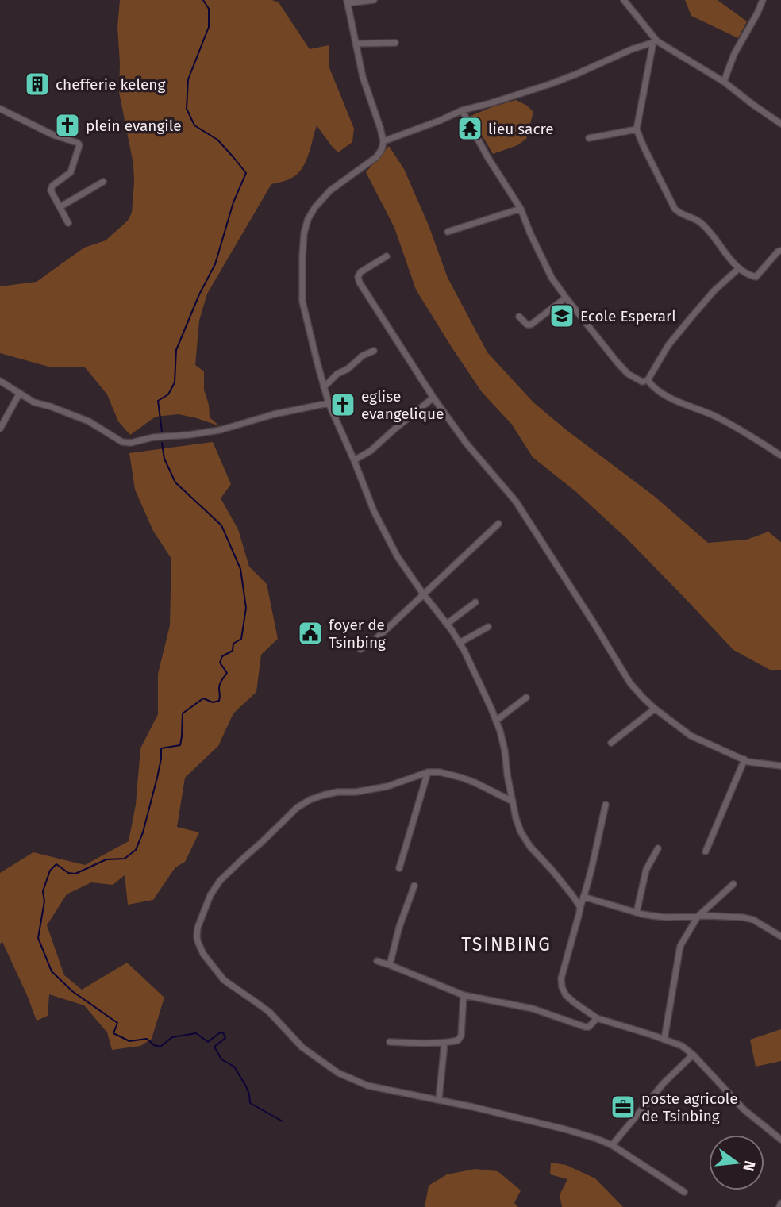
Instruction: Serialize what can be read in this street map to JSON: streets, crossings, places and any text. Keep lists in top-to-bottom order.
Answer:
{
  "districts": ["TSINBING"],
  "places": {
    "building": ["chefferie keleng"],
    "church": ["plein evangile", "eglise evangelique"],
    "temple": ["lieu sacre"],
    "school or university": ["Ecole Esperarl"],
    "public building": ["foyer de Tsinbing"],
    "office": ["poste agricole de Tsinbing"]
  },
  "north": "right"
}
